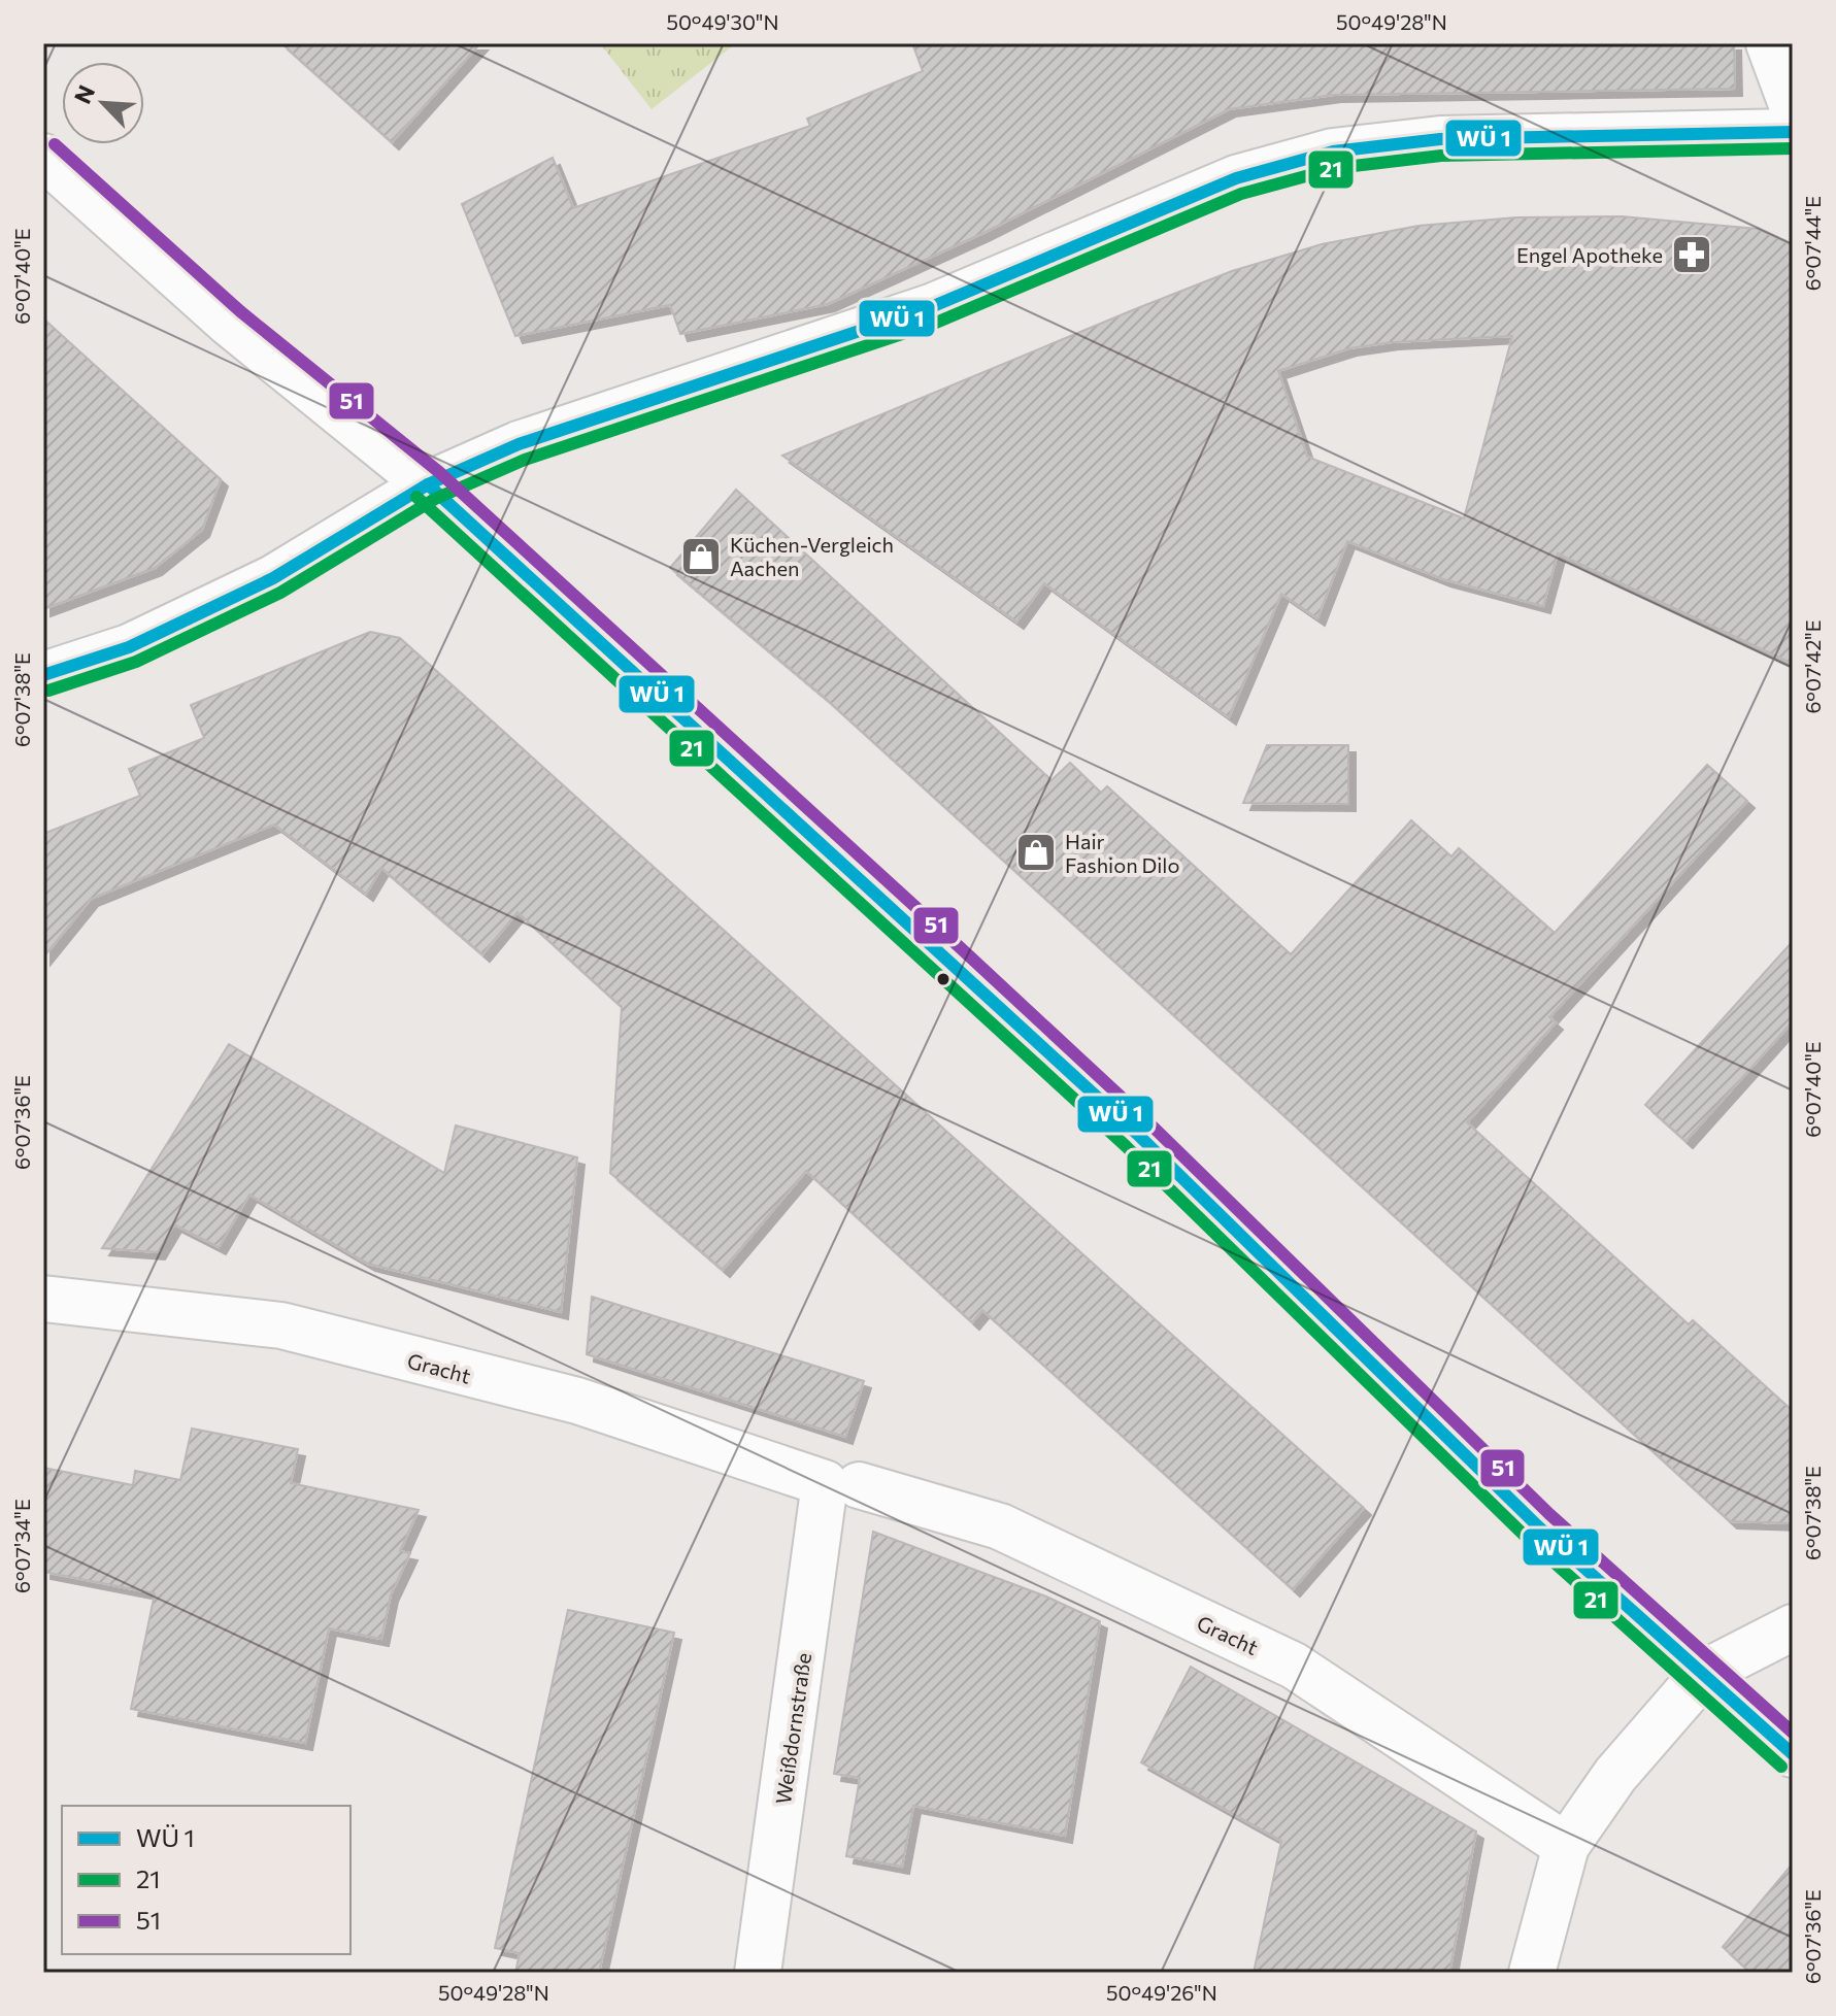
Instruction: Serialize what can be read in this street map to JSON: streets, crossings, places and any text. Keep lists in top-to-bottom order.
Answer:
{
  "streets": {
    "street": ["Gracht", "Weißdornstraße"]
  },
  "crossings": [
    ["Gracht", "Weißdornstraße"]
  ],
  "places": {
    "pharmacy": ["Engel Apotheke"],
    "shop": ["Küchen-Vergleich Aachen", "Hair Fashion Dilo"]
  },
  "lines": ["transit line 51", "transit line 21"],
  "legend": ["WÜ 1", "21", "51"],
  "north": "top left",
  "coordinates": [
    "50°49'30\"N",
    "50°49'28\"N",
    "6°07'44\"E",
    "6°07'40\"E",
    "6°07'42\"E",
    "6°07'38\"E",
    "6°07'36\"E",
    "6°07'34\"E",
    "50°49'26\"N"
  ]
}
